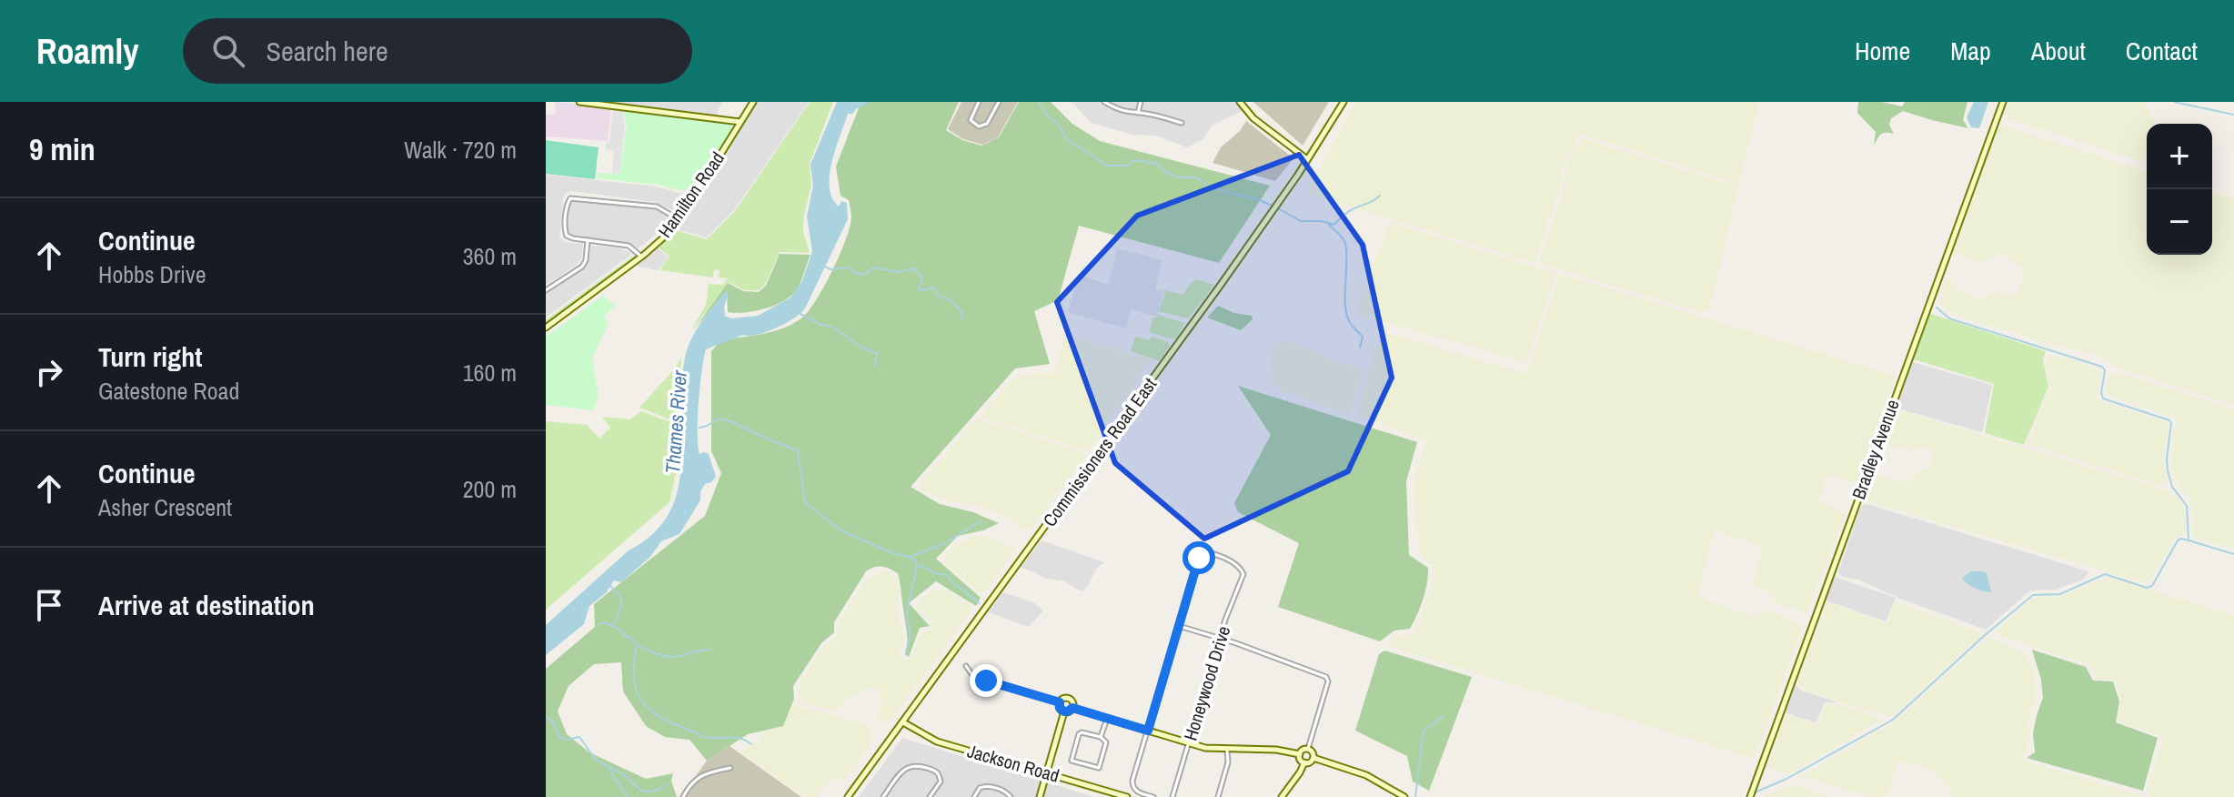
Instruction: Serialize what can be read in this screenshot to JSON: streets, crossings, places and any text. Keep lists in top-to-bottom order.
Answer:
{
  "streets": {
    "main road": [
      "Hamilton Road",
      "Bradley Avenue",
      "Commissioners Road East",
      "Jackson Road"
    ],
    "street": ["Honeywood Drive"]
  },
  "crossings": [
    ["Commissioners Road East", "Jackson Road"]
  ],
  "water": ["Thames River"],
  "page": {
    "header": "Roamly",
    "search": "Search here",
    "nav": [
      "Home",
      "Map",
      "About",
      "Contact"
    ],
    "heading": ["9 min", "Walk · 720 m"],
    "map_buttons": ["+", "−"],
    "list": [
      ["Continue", "Hobbs Drive", "360 m"],
      ["Turn right", "Gatestone Road", "160 m"],
      ["Continue", "Asher Crescent", "200 m"],
      "Arrive at destination"
    ]
  }
}
